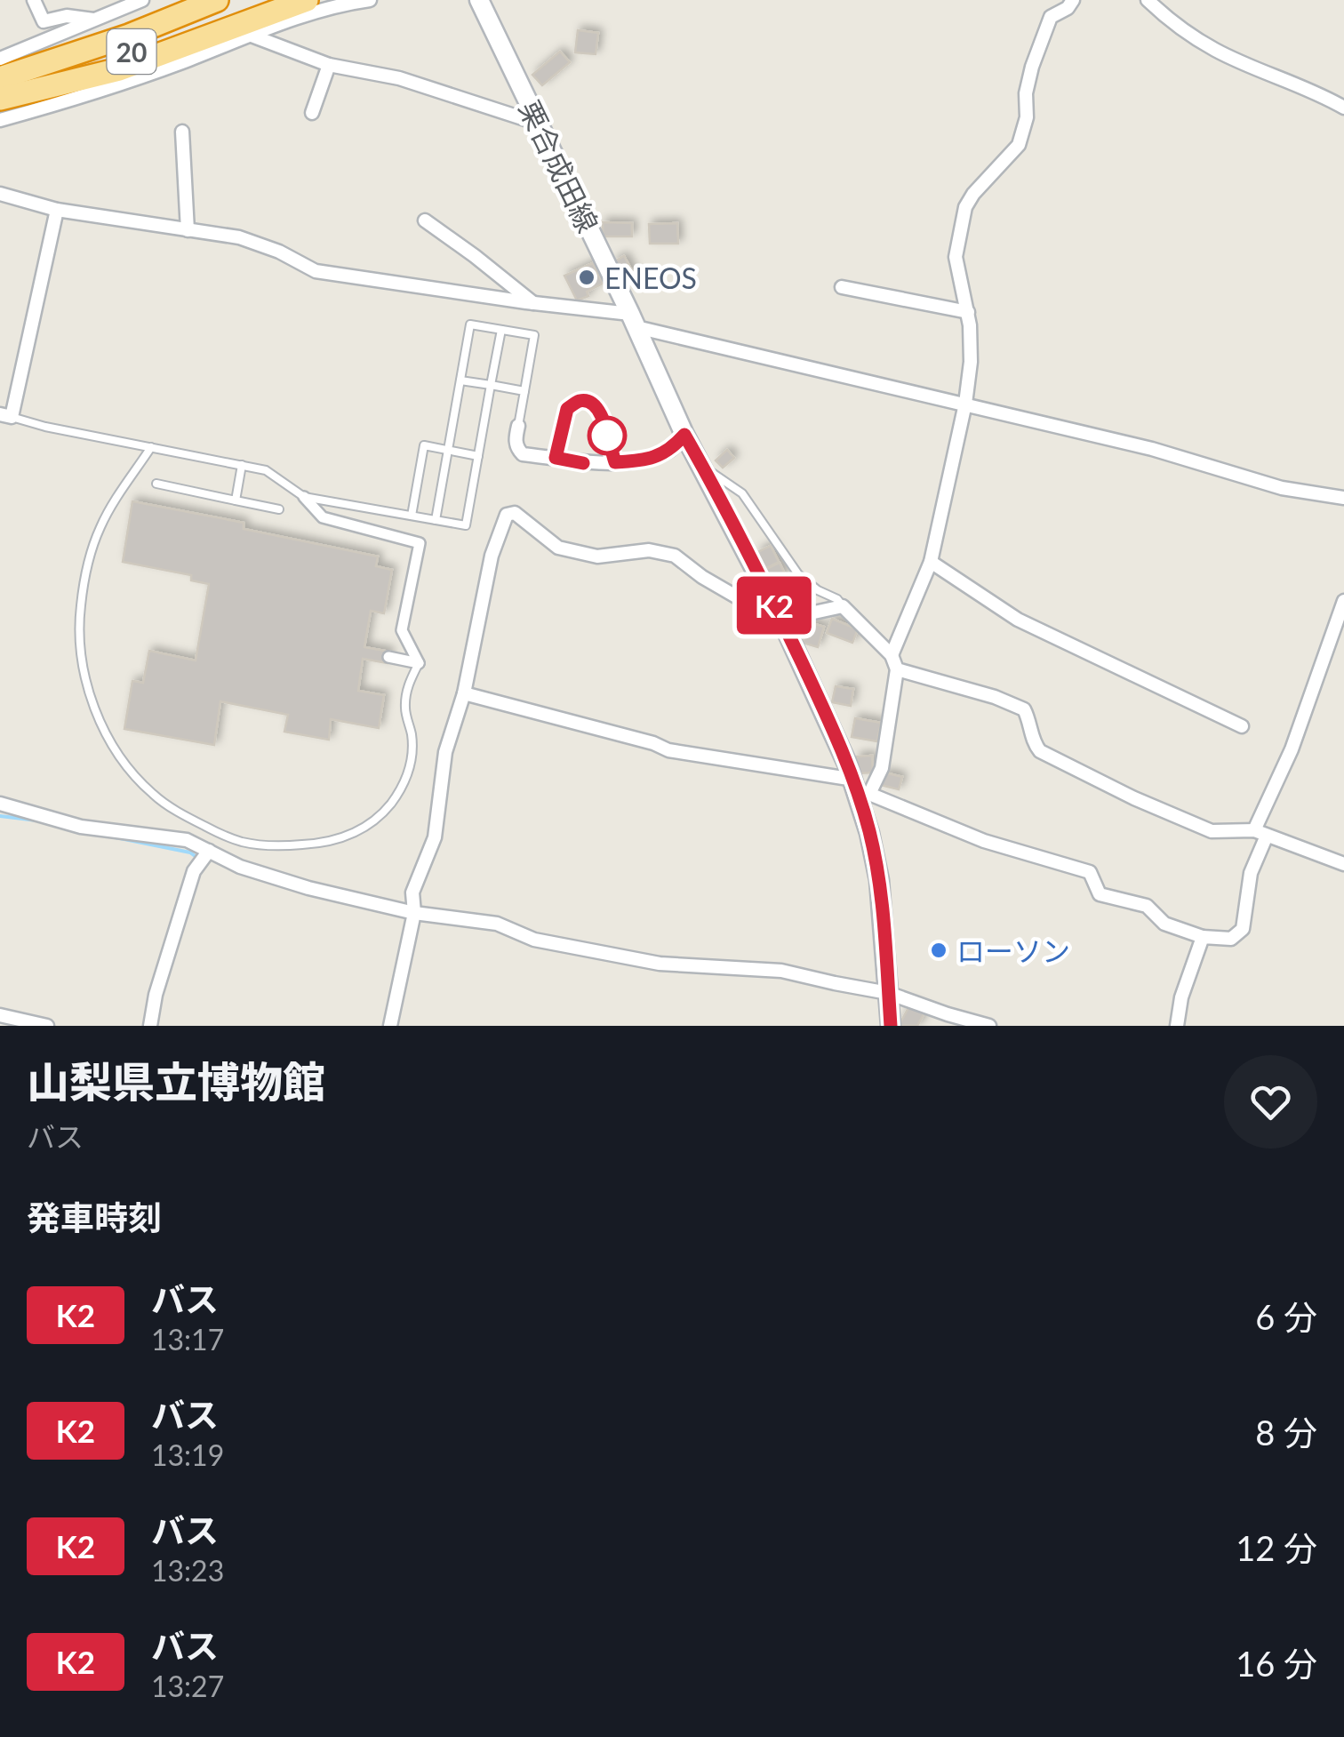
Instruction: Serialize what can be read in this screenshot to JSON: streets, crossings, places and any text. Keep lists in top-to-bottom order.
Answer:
{
  "streets": {
    "highway": ["20"],
    "main road": ["栗合成田線"]
  },
  "places": ["ENEOS", "ローソン"],
  "lines": ["bus line K2"],
  "page": {
    "on_map": "K2",
    "heading": [
      ["山梨県立博物館", "バス"],
      "発車時刻"
    ],
    "list": [
      {
        "mark": "K2",
        "name": "バス",
        "note": "13:17",
        "value": "6 分"
      },
      {
        "mark": "K2",
        "name": "バス",
        "note": "13:19",
        "value": "8 分"
      },
      {
        "mark": "K2",
        "name": "バス",
        "note": "13:23",
        "value": "12 分"
      },
      {
        "mark": "K2",
        "name": "バス",
        "note": "13:27",
        "value": "16 分"
      }
    ]
  }
}
